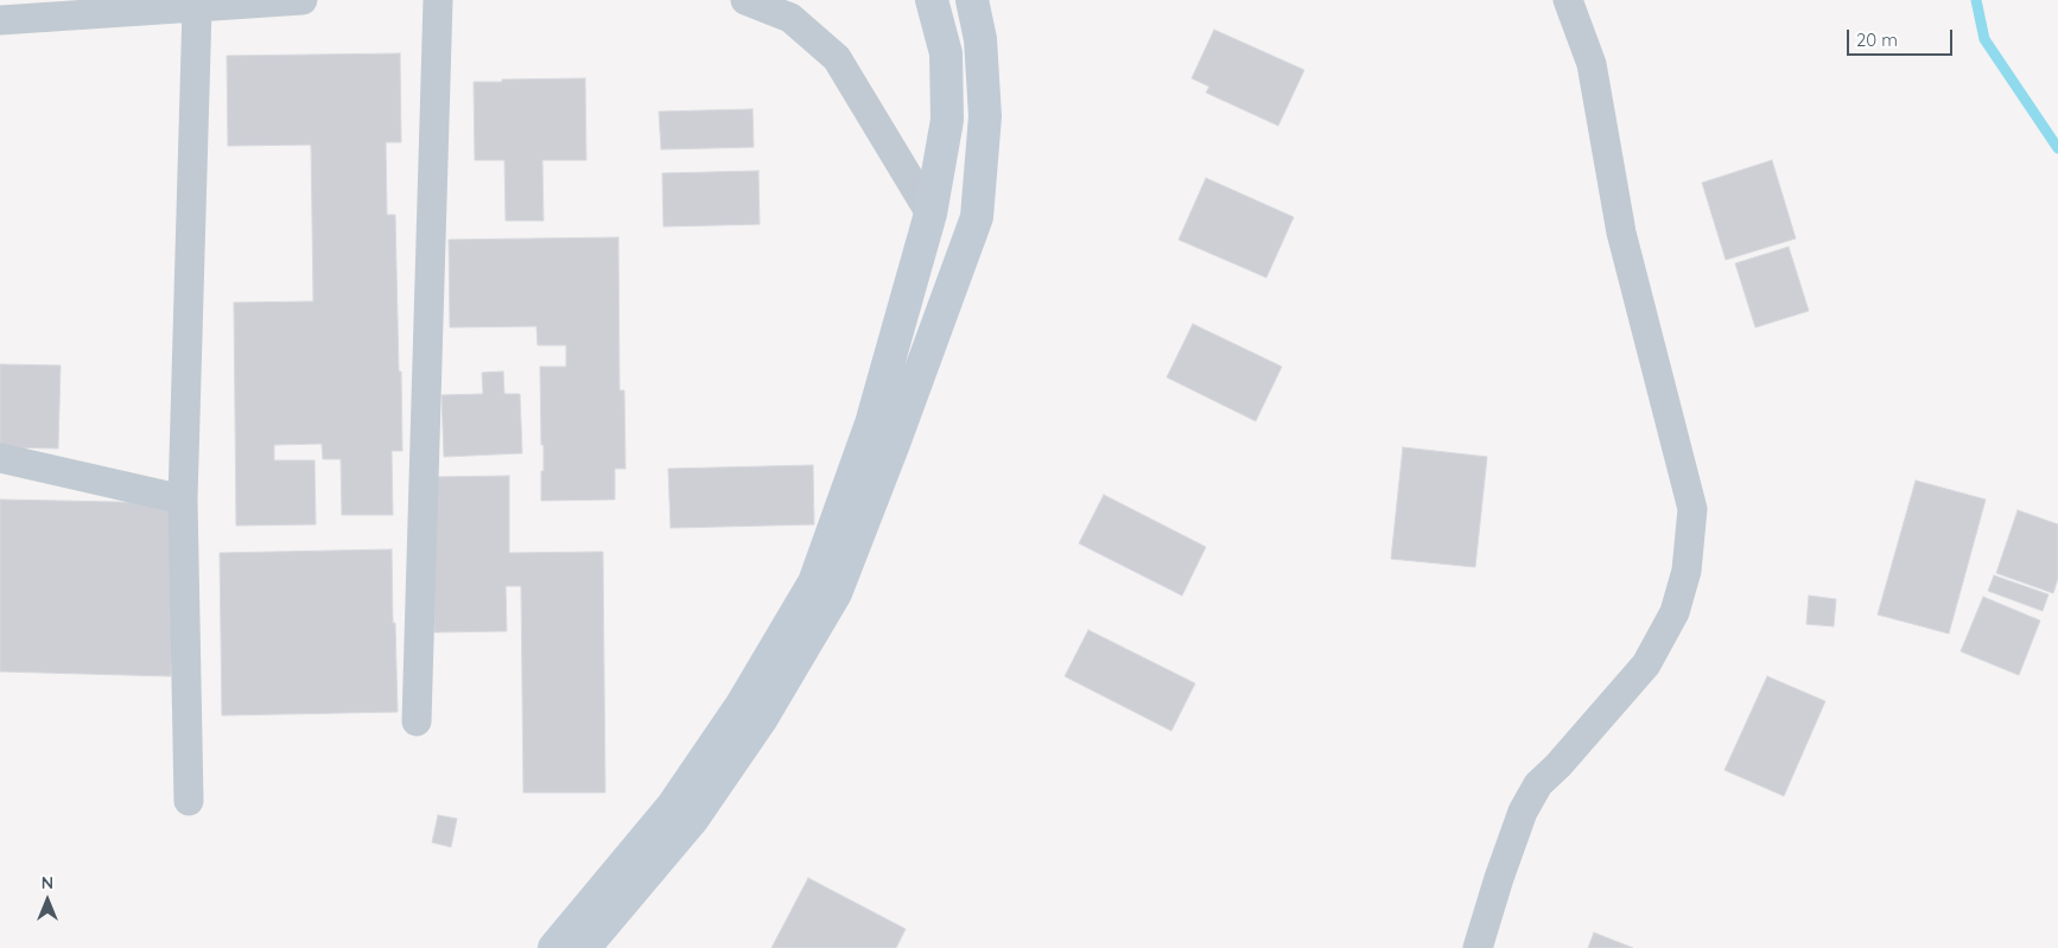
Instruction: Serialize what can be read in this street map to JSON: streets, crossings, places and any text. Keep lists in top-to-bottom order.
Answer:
{
  "scale_bar": "20 m",
  "north": "top"
}
